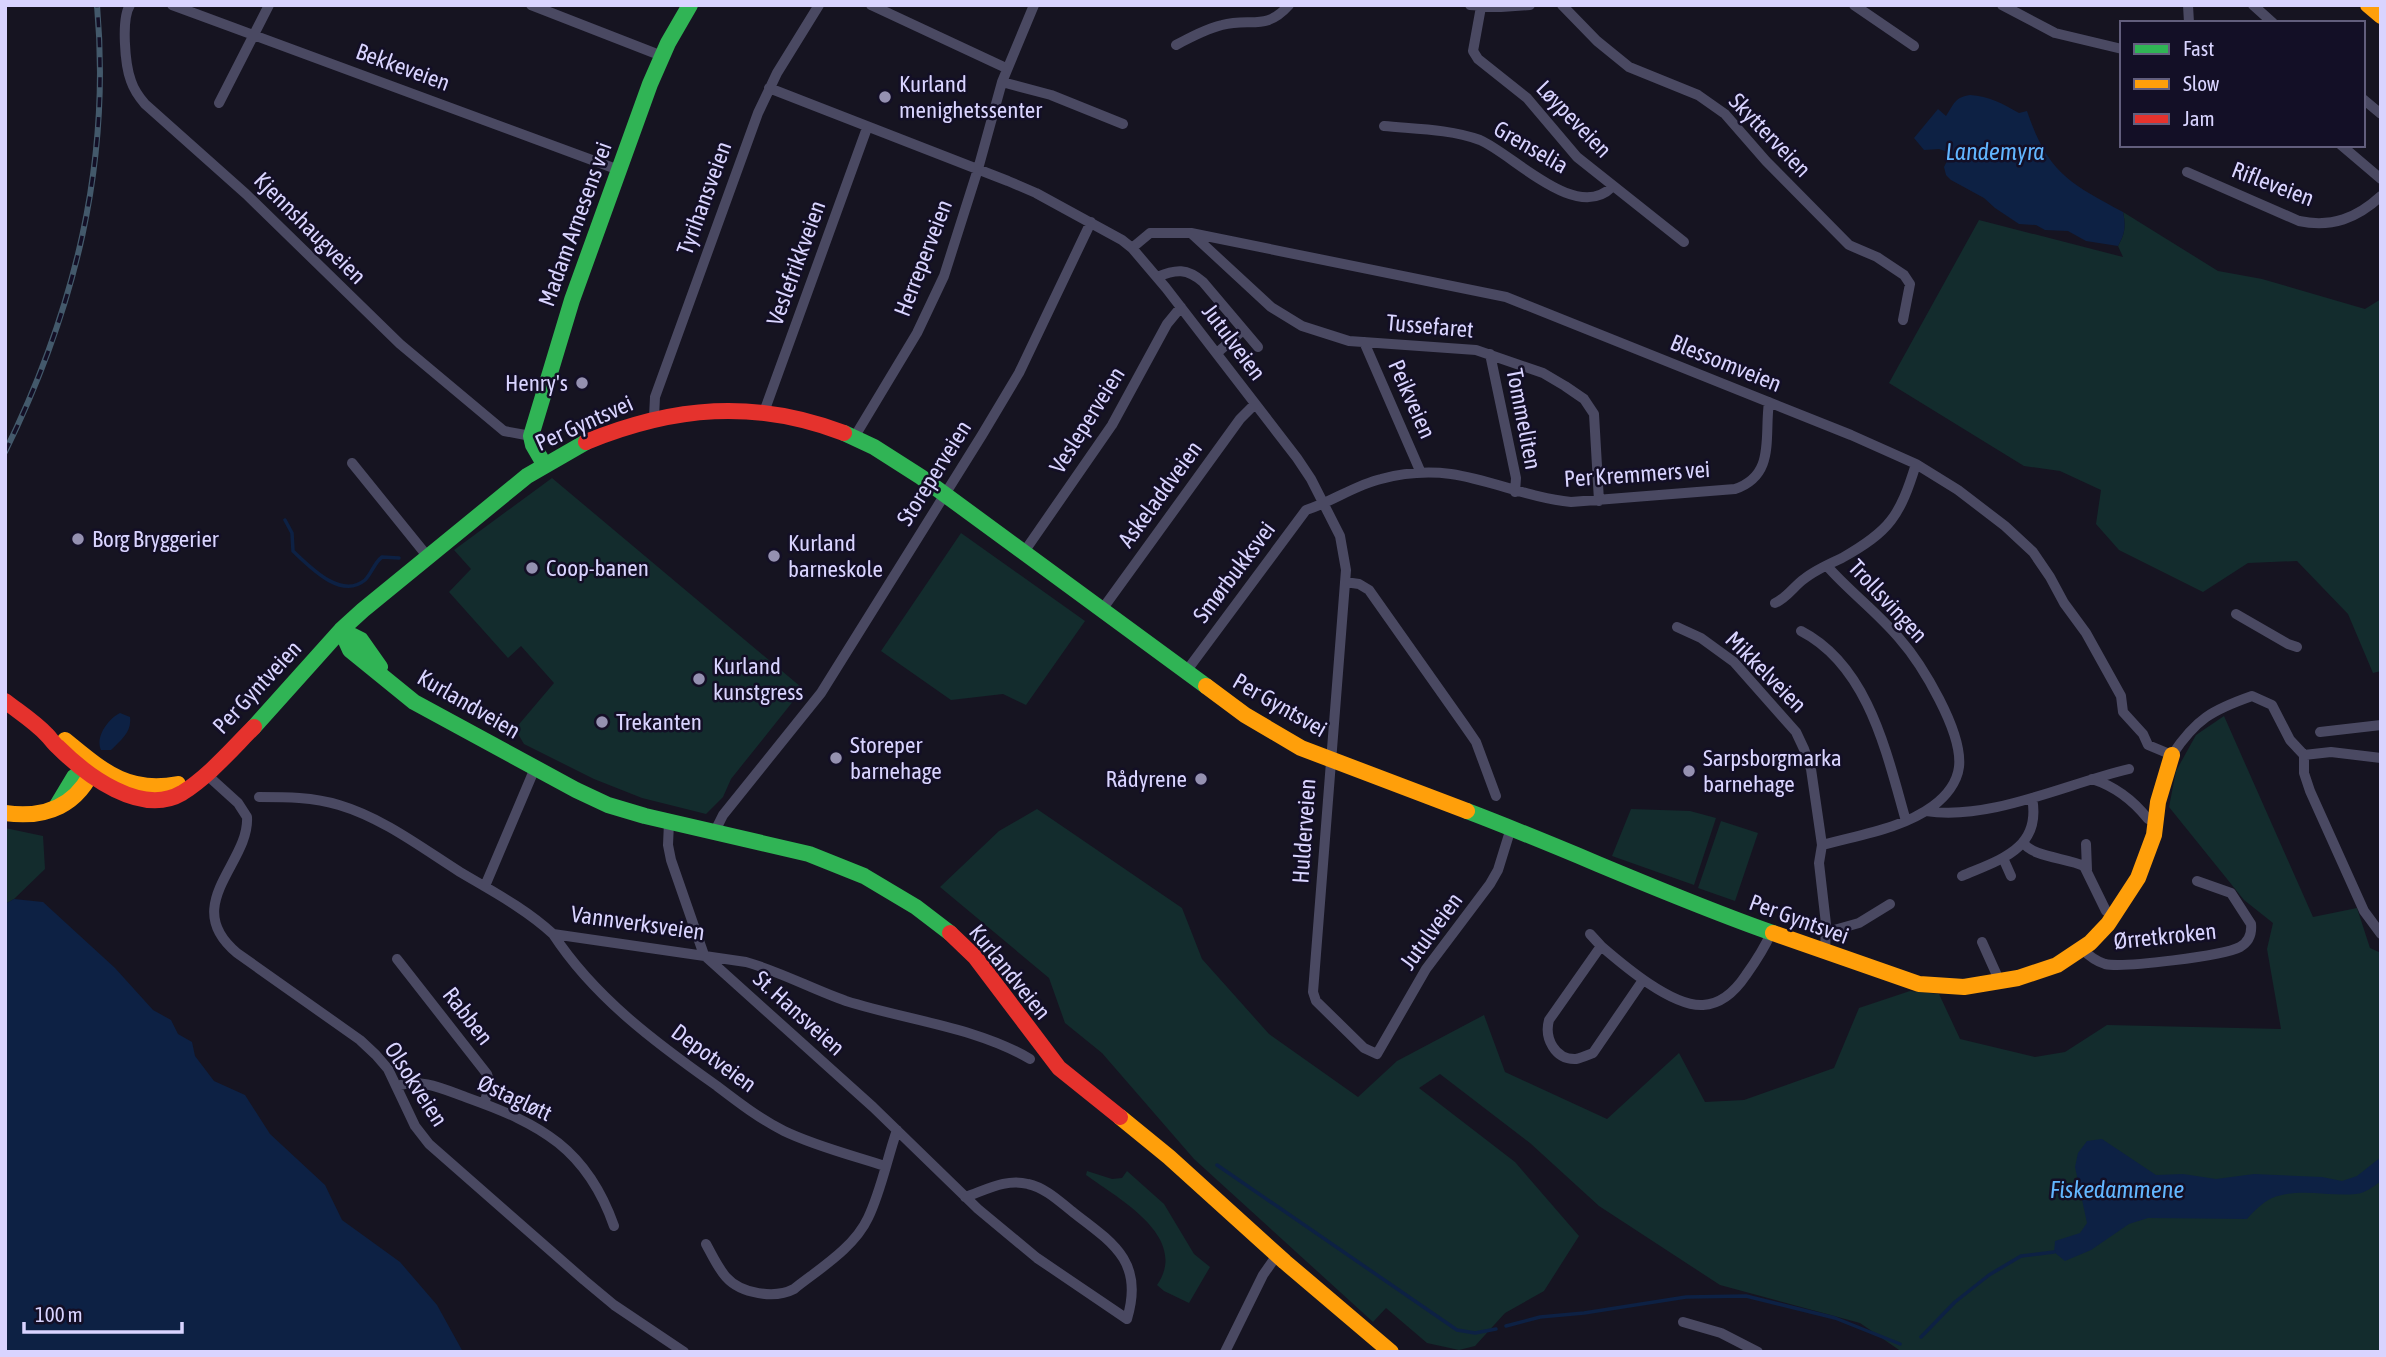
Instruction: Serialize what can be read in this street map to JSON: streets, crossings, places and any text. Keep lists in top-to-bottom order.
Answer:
{
  "streets": {
    "street": [
      "Bekkeveien",
      "Løypeveien",
      "Skytterveien",
      "Grenselia",
      "Rifleveien",
      "Tyrihansveien",
      "Madam Arnesens vei",
      "Kjennshaugveien",
      "Herreperveien",
      "Veslefrikkveien",
      "Tussefaret",
      "Jutulveien",
      "Blessomveien",
      "Peikveien",
      "Tommeliten",
      "Vesleperveien",
      "Per Gyntsvei",
      "Storeperveien",
      "Per Kremmers vei",
      "Askeladdveien",
      "Smørbukksvei",
      "Trollsvingen",
      "Mikkelveien",
      "Per Gyntveien",
      "Kurlandveien",
      "Hulderveien",
      "Vannverksveien",
      "Ørretkroken",
      "St. Hansveien",
      "Rabben",
      "Depotveien",
      "Olsokveien",
      "Østagløtt"
    ]
  },
  "crossings": [
    ["Bekkeveien", "Madam Arnesens vei"],
    ["Løypeveien", "Grenselia"],
    ["Tyrihansveien", "Jutulveien"],
    ["Tyrihansveien", "Per Gyntsvei"],
    ["Madam Arnesens vei", "Kjennshaugveien"],
    ["Herreperveien", "Jutulveien"],
    ["Herreperveien", "Per Gyntsvei"],
    ["Veslefrikkveien", "Jutulveien"],
    ["Veslefrikkveien", "Per Gyntsvei"],
    ["Tussefaret", "Blessomveien"],
    ["Tussefaret", "Peikveien"],
    ["Tussefaret", "Tommeliten"],
    ["Tussefaret", "Per Kremmers vei"],
    ["Jutulveien", "Blessomveien"],
    ["Jutulveien", "Vesleperveien"],
    ["Jutulveien", "Per Gyntsvei"],
    ["Jutulveien", "Storeperveien"],
    ["Jutulveien", "Per Kremmers vei"],
    ["Jutulveien", "Askeladdveien"],
    ["Jutulveien", "Smørbukksvei"],
    ["Jutulveien", "Hulderveien"],
    ["Blessomveien", "Per Gyntsvei"],
    ["Blessomveien", "Per Kremmers vei"],
    ["Blessomveien", "Trollsvingen"],
    ["Peikveien", "Per Kremmers vei"],
    ["Tommeliten", "Per Kremmers vei"],
    ["Vesleperveien", "Per Gyntsvei"],
    ["Per Gyntsvei", "Storeperveien"],
    ["Per Gyntsvei", "Askeladdveien"],
    ["Per Gyntsvei", "Smørbukksvei"],
    ["Per Gyntsvei", "Per Gyntveien"],
    ["Per Gyntsvei", "Kurlandveien"],
    ["Per Gyntsvei", "Hulderveien"],
    ["Per Gyntsvei", "Ørretkroken"],
    ["Storeperveien", "Kurlandveien"],
    ["Per Kremmers vei", "Smørbukksvei"],
    ["Per Gyntveien", "Kurlandveien"],
    ["Per Gyntveien", "Olsokveien"],
    ["Kurlandveien", "Vannverksveien"],
    ["Kurlandveien", "St. Hansveien"],
    ["Vannverksveien", "St. Hansveien"],
    ["Vannverksveien", "Depotveien"],
    ["Rabben", "Østagløtt"],
    ["Olsokveien", "Østagløtt"]
  ],
  "water": ["Landemyra", "Fiskedammene"],
  "places": [
    "Kurland menighetssenter",
    "Henry's",
    "Borg Bryggerier",
    "Kurland barneskole",
    "Coop-banen",
    "Kurland kunstgress",
    "Trekanten",
    "Storeper barnehage",
    "Sarpsborgmarka barnehage",
    "Rådyrene"
  ],
  "legend": ["Fast", "Slow", "Jam"],
  "scale_bar": "100 m"
}
